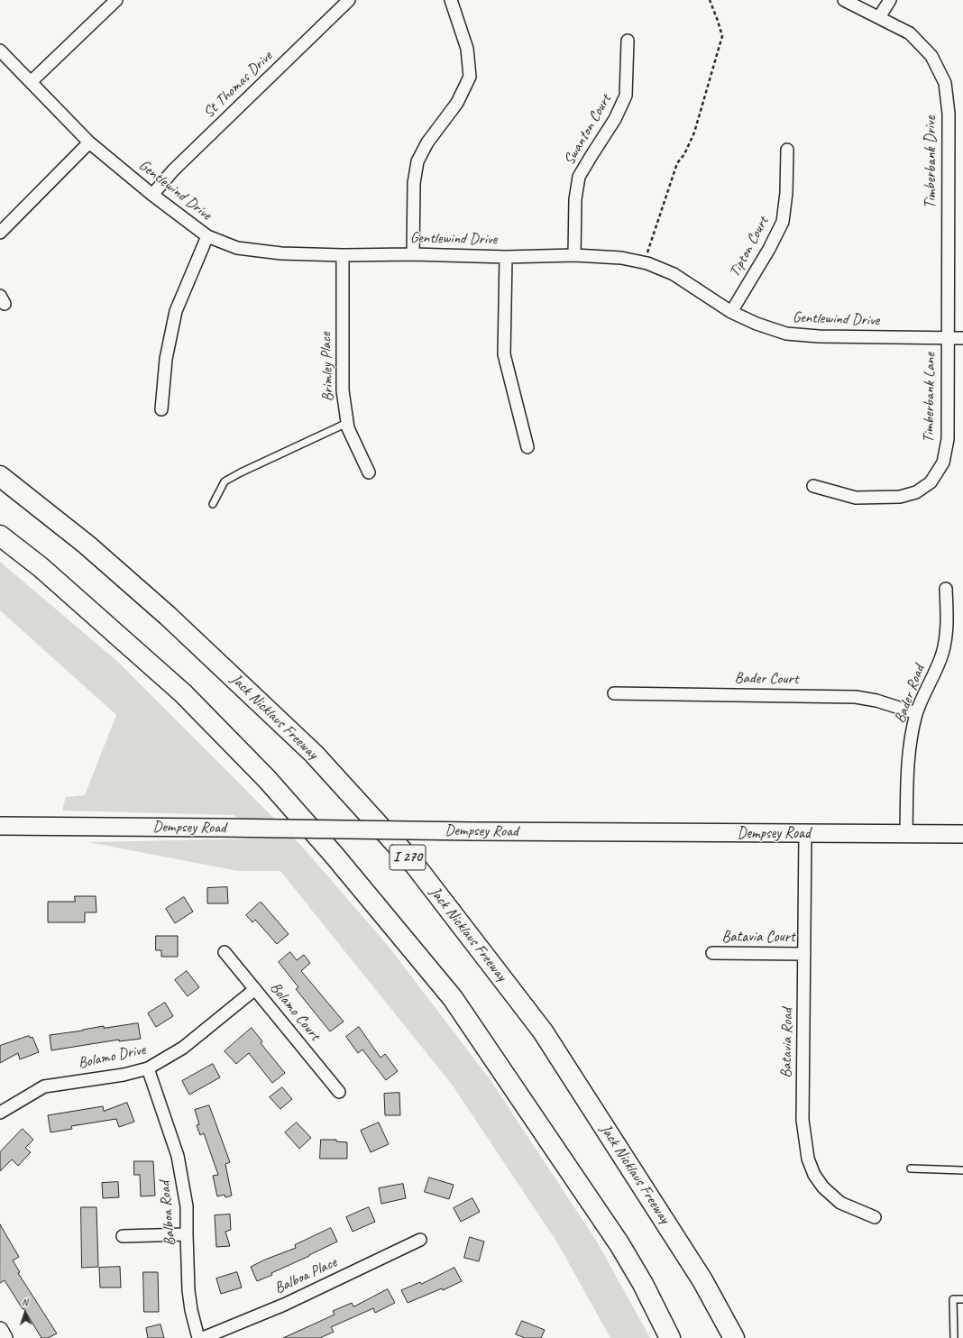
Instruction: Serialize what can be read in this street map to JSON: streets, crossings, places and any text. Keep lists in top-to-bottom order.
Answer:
{
  "streets": {
    "highway": ["Jack Nicklaus Freeway", "I 270"],
    "main road": ["Dempsey Road"],
    "street": [
      "St Thomas Drive",
      "Swanton Court",
      "Timberbank Drive",
      "Gentlewind Drive",
      "Tipton Court",
      "Brimley Place",
      "Timberbank Lane",
      "Bader Court",
      "Bader Road",
      "Batavia Court",
      "Bolamo Court",
      "Batavia Road",
      "Bolamo Drive",
      "Balboa Road",
      "Balboa Place"
    ]
  },
  "crossings": [
    ["St Thomas Drive", "Gentlewind Drive"],
    ["Swanton Court", "Gentlewind Drive"],
    ["Timberbank Drive", "Gentlewind Drive"],
    ["Timberbank Drive", "Timberbank Lane"],
    ["Gentlewind Drive", "Tipton Court"],
    ["Gentlewind Drive", "Brimley Place"],
    ["Gentlewind Drive", "Timberbank Lane"],
    ["Bader Court", "Bader Road"],
    ["Bader Road", "Dempsey Road"],
    ["Dempsey Road", "Batavia Road"],
    ["Batavia Court", "Batavia Road"],
    ["Bolamo Court", "Bolamo Drive"],
    ["Bolamo Drive", "Balboa Road"]
  ],
  "north": "top"
}
